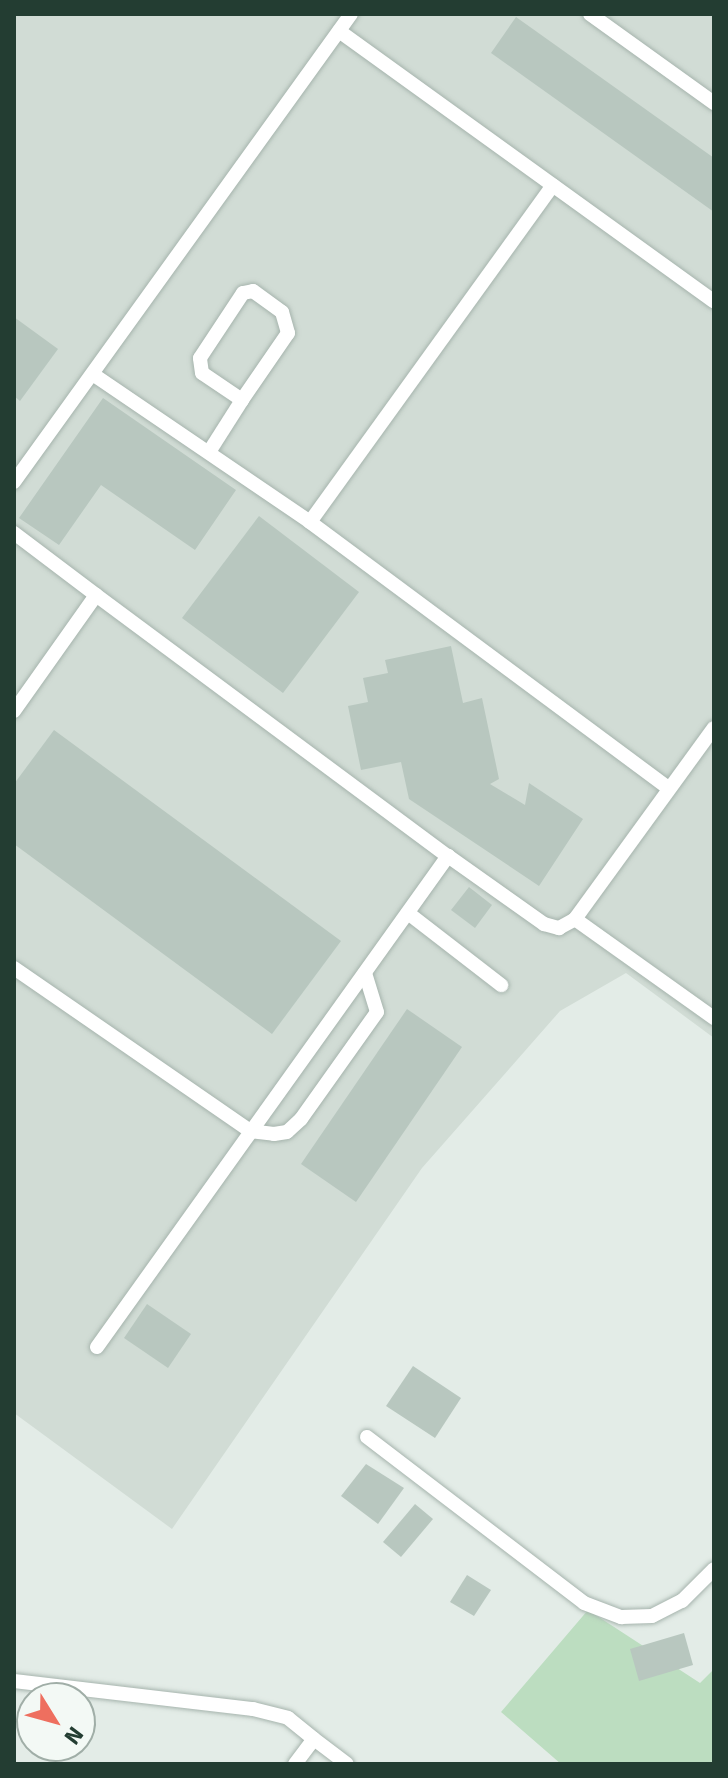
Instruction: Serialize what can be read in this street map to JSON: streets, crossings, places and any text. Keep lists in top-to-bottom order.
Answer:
{
  "north": "bottom right"
}
